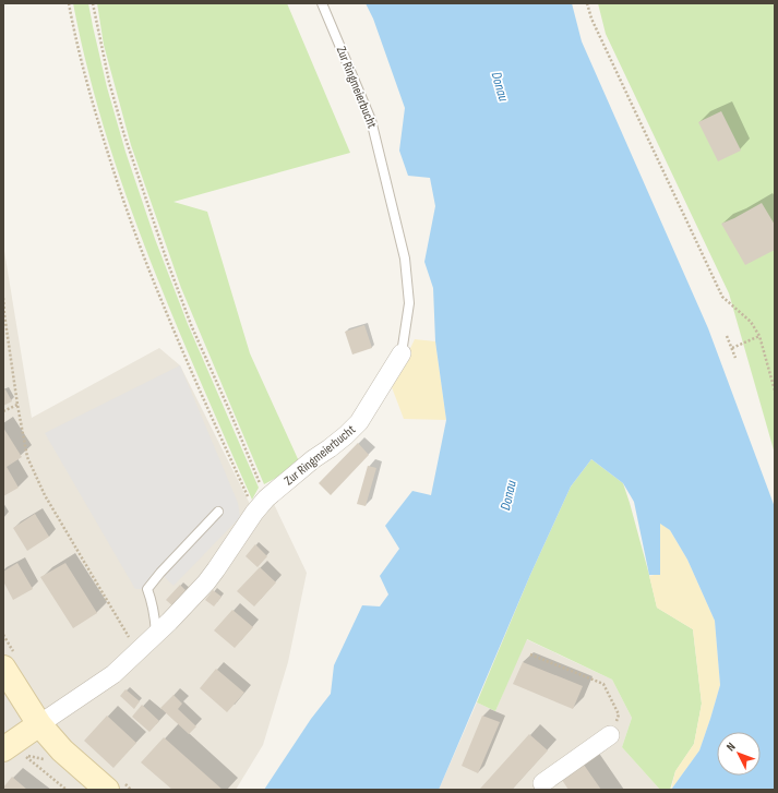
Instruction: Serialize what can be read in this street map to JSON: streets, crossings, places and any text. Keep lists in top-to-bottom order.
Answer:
{
  "streets": {
    "street": ["Zur Ringmeierbucht"]
  },
  "water": ["Donau"],
  "north": "top left"
}
